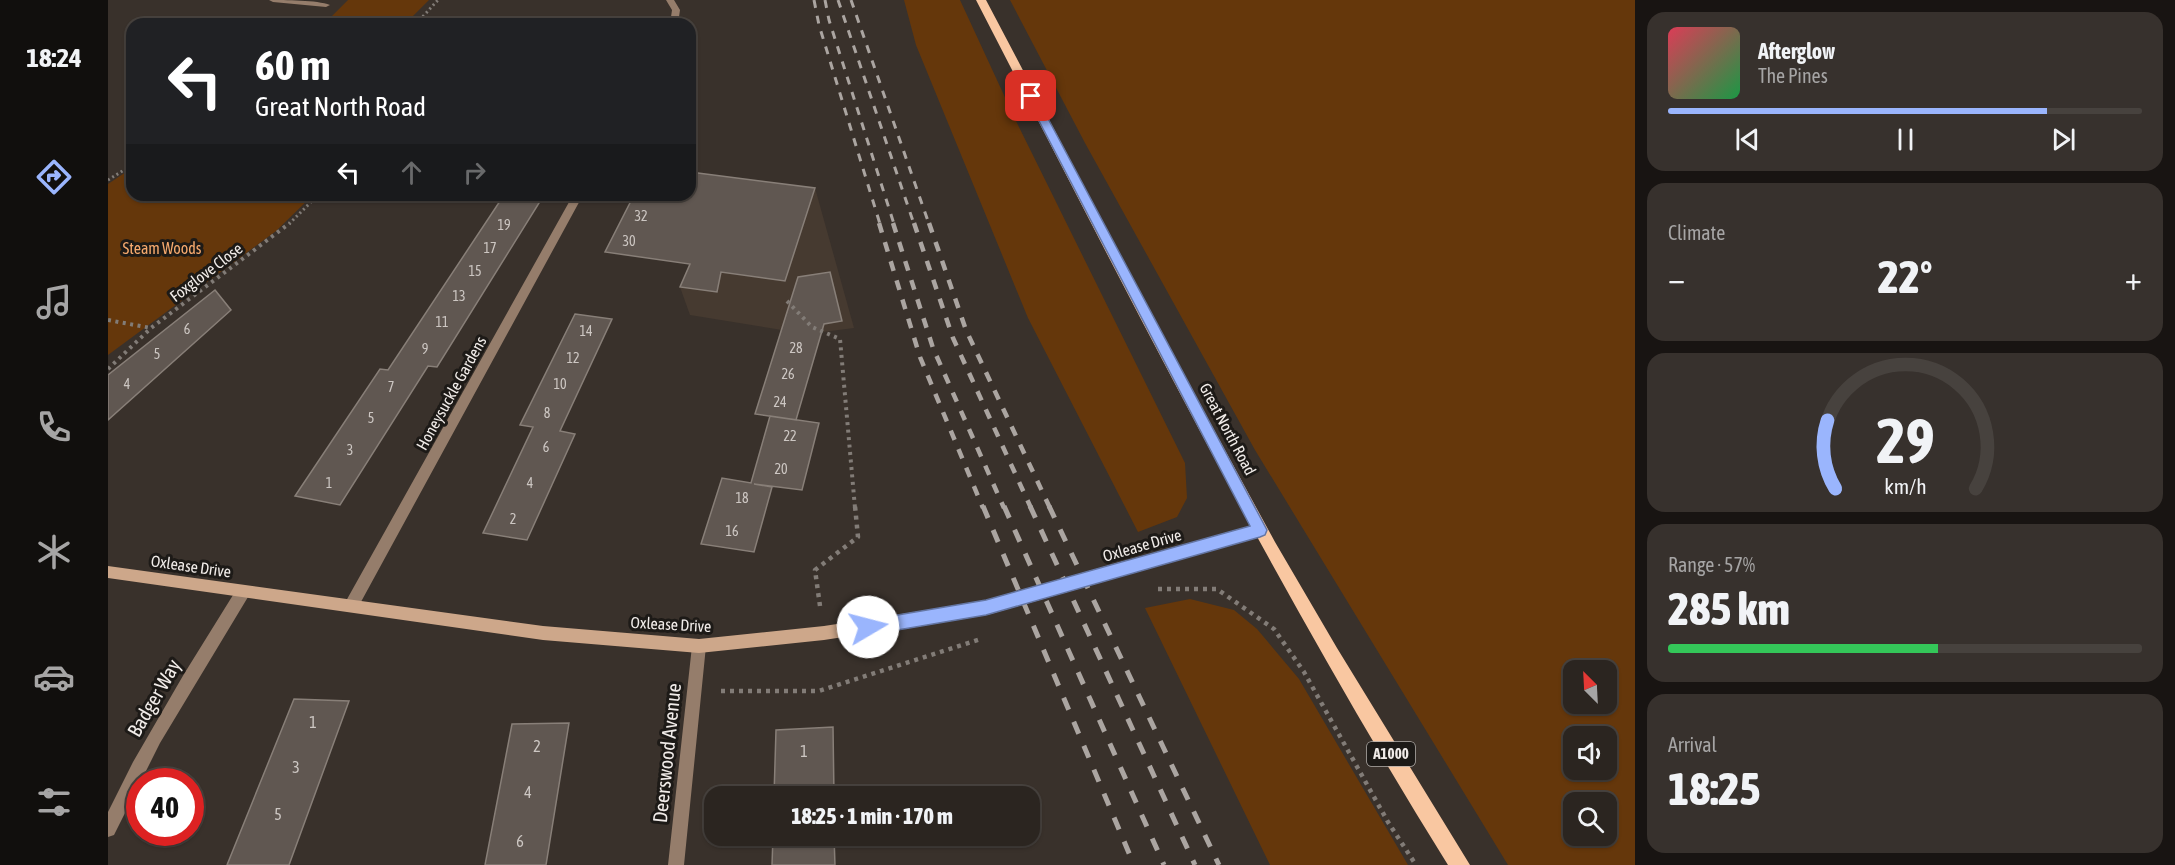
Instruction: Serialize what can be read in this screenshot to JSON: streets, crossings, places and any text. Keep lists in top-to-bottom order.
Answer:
{
  "streets": {
    "main road": ["Great North Road", "A1000"],
    "street": [
      "Honeysuckle Gardens",
      "Oxlease Drive",
      "Badger Way",
      "Deerswood Avenue"
    ],
    "path": ["Foxglove Close"]
  },
  "crossings": [
    ["Honeysuckle Gardens", "Oxlease Drive"],
    ["Great North Road", "Oxlease Drive"],
    ["Oxlease Drive", "Badger Way"],
    ["Oxlease Drive", "Deerswood Avenue"]
  ],
  "parks": ["Steam Woods"],
  "house_numbers": [
    "32",
    "19",
    "30",
    "17",
    "15",
    "13",
    "11",
    "6",
    "14",
    "28",
    "9",
    "5",
    "12",
    "26",
    "4",
    "10",
    "7",
    "24",
    "8",
    "5",
    "22",
    "6",
    "3",
    "20",
    "1",
    "4",
    "18",
    "2",
    "16",
    "1",
    "2",
    "1",
    "3",
    "4",
    "5",
    "6"
  ],
  "north": "top left",
  "page": {
    "tabs": "18:24",
    "turn": ["60 m", "Great North Road"],
    "song": ["Afterglow", "The Pines"],
    "tile": [
      "Climate",
      ["Range · 57%", "285 km"],
      ["Arrival", "18:25"]
    ],
    "heat": ["−", "22°", "+"],
    "limit": "40",
    "trip": "18:25 · 1 min · 170 m",
    "gauge": ["29", "km/h"]
  }
}
